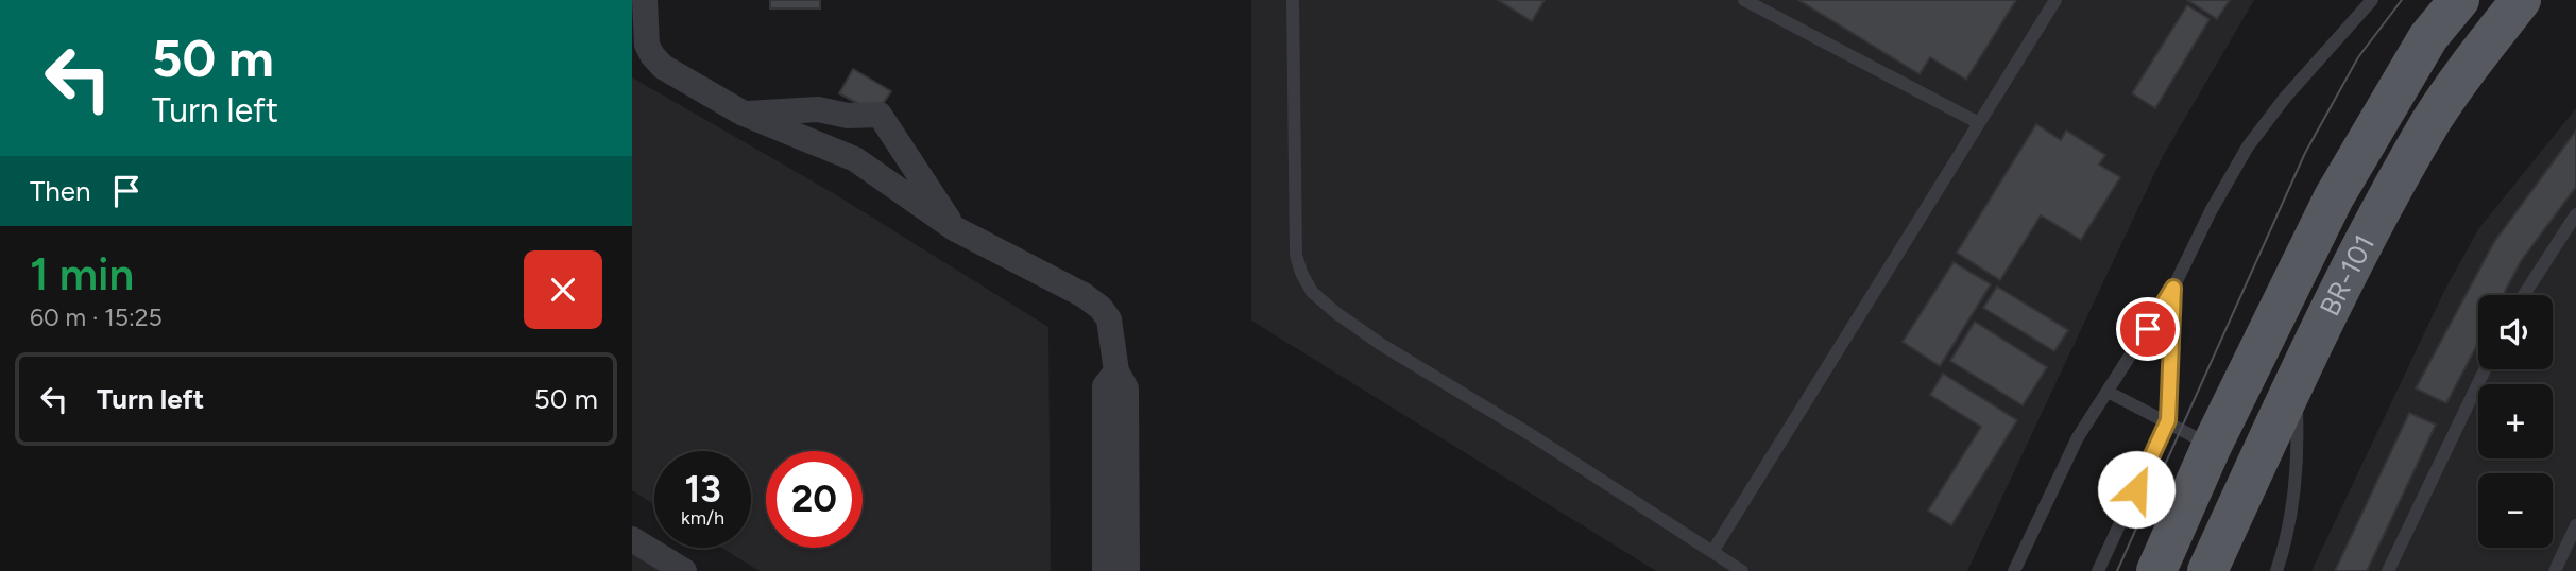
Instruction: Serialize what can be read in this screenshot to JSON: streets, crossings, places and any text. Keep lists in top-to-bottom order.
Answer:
{
  "streets": {
    "main road": ["BR-101"]
  },
  "page": {
    "turn": ["50 m", "Turn left"],
    "then": "Then",
    "heading": ["1 min", "60 m · 15:25"],
    "map_buttons": ["+", "−"],
    "list": [
      {
        "name": "Turn left",
        "value": "50 m"
      }
    ],
    "speed": "13 km/h",
    "limit": "20"
  }
}
